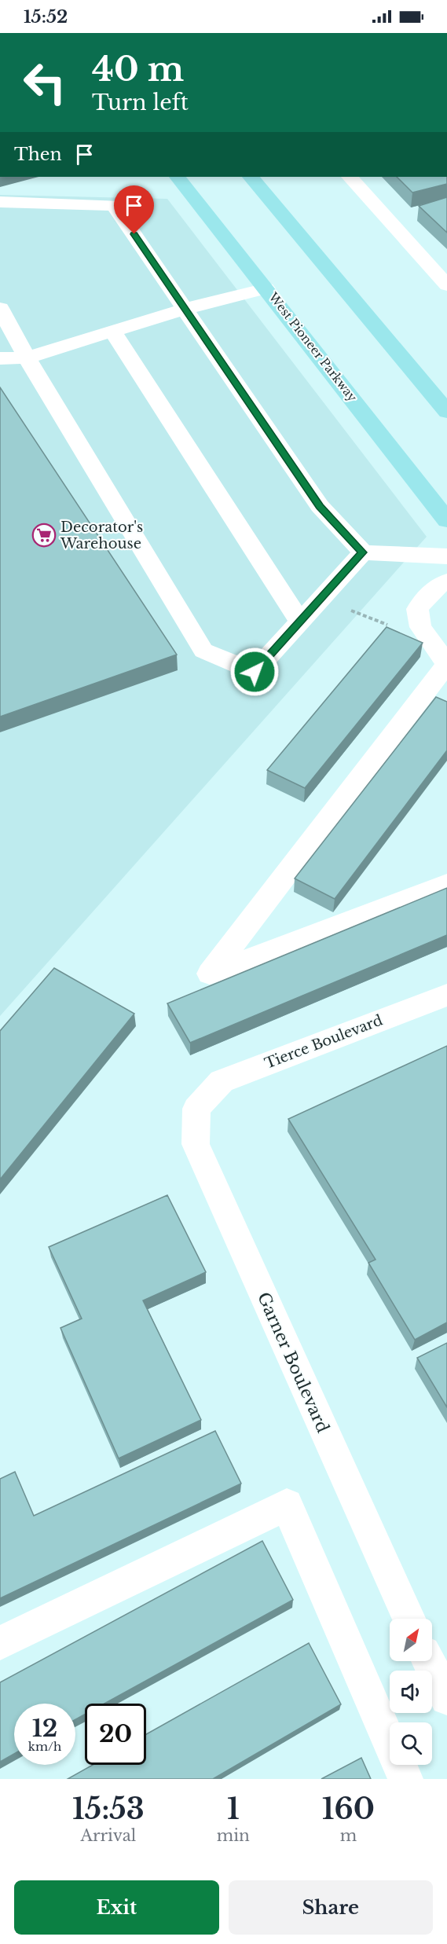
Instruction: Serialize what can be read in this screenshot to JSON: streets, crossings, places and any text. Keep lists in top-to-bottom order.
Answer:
{
  "streets": {
    "main road": ["West Pioneer Parkway"],
    "street": ["Tierce Boulevard", "Garner Boulevard"]
  },
  "crossings": [
    ["Tierce Boulevard", "Garner Boulevard"]
  ],
  "places": {
    "supermarket": ["Decorator's Warehouse"]
  },
  "north": "top right",
  "page": {
    "status": "15:52",
    "turn": ["40 m", "Turn left"],
    "then": "Then",
    "speed": "12 km/h",
    "limit": "20",
    "eta": [
      "15:53",
      "Arrival",
      "1",
      "min",
      "160",
      "m"
    ],
    "buttons": ["Exit", "Share"]
  }
}
